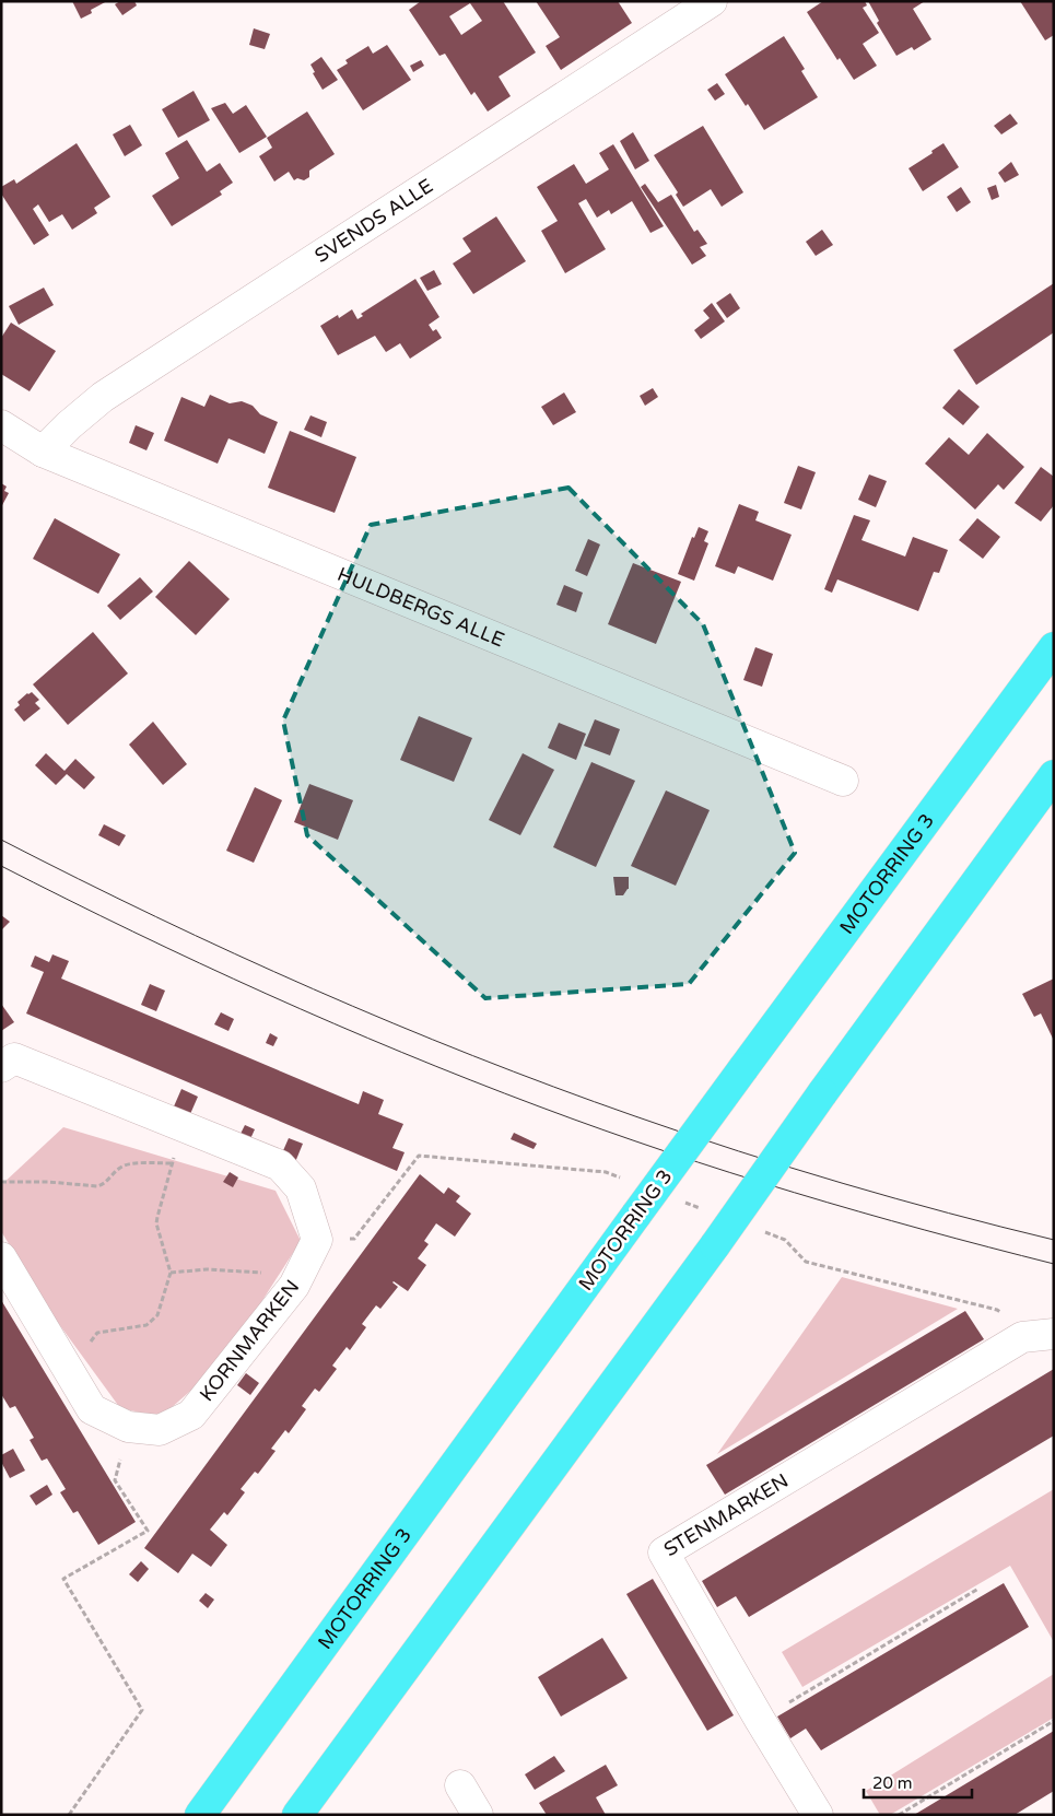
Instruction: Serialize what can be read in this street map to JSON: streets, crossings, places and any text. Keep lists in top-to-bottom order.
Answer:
{
  "streets": {
    "highway": ["MOTORRING 3"],
    "street": [
      "SVENDS ALLE",
      "HULDBERGS ALLE",
      "KORNMARKEN",
      "STENMARKEN"
    ]
  },
  "crossings": [
    ["SVENDS ALLE", "HULDBERGS ALLE"]
  ],
  "scale_bar": "20 m"
}
